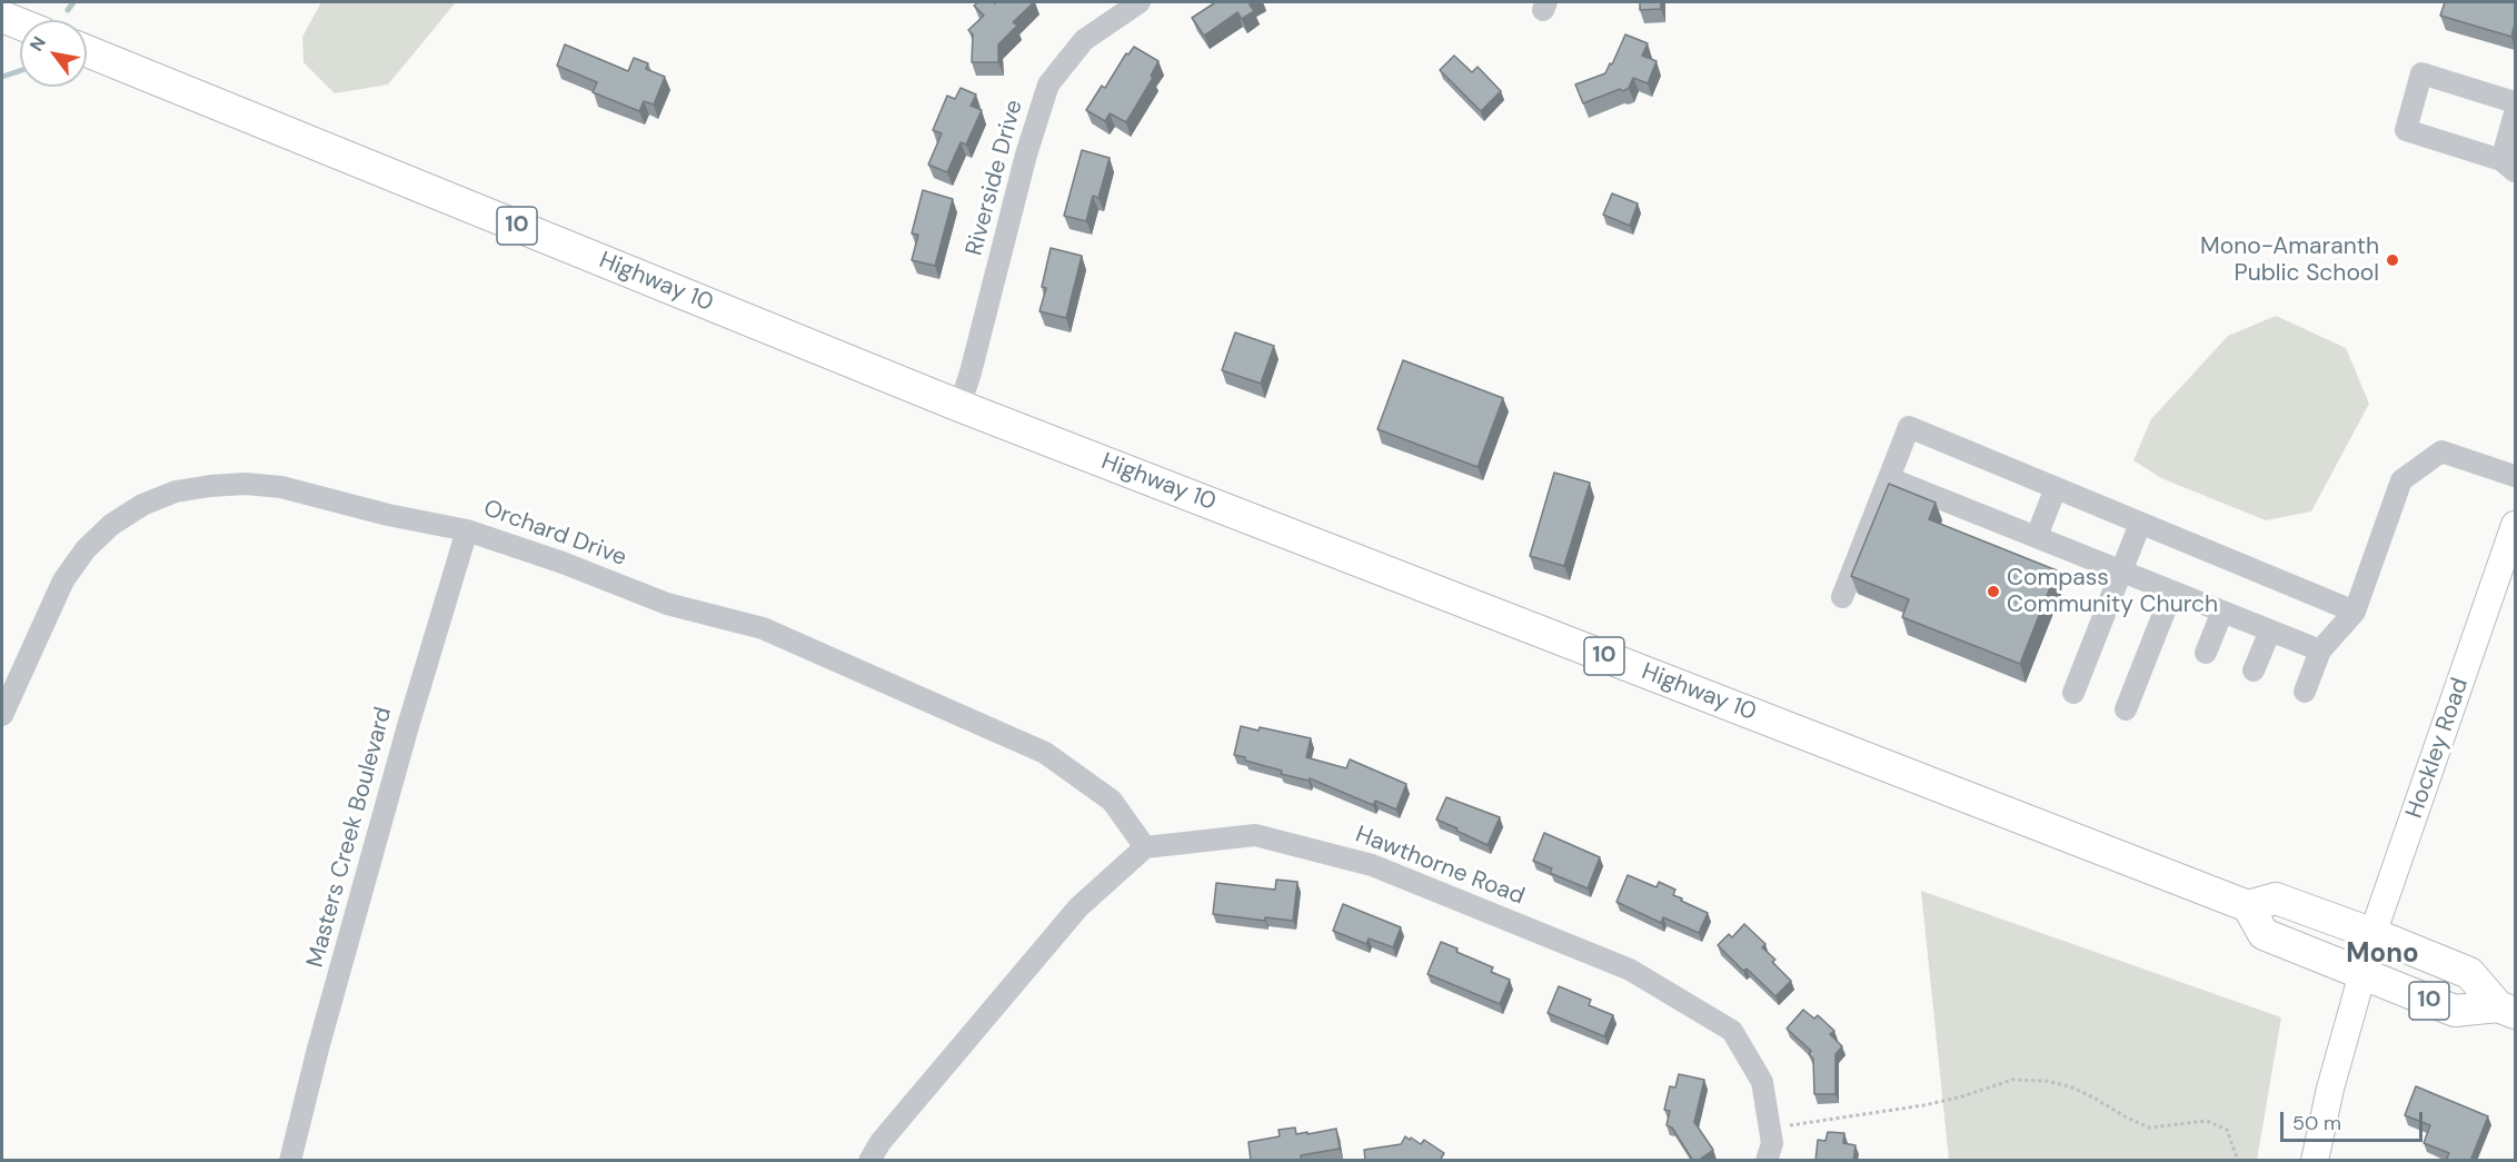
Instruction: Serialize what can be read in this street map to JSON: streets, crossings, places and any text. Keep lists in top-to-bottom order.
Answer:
{
  "streets": {
    "highway": ["10", "Highway 10"],
    "main road": ["Hockley Road"],
    "street": [
      "Riverside Drive",
      "Orchard Drive",
      "Masters Creek Boulevard",
      "Hawthorne Road"
    ]
  },
  "crossings": [
    ["Riverside Drive", "Highway 10"],
    ["10", "Highway 10"],
    ["10", "Hockley Road"],
    ["Orchard Drive", "Masters Creek Boulevard"],
    ["Orchard Drive", "Hawthorne Road"]
  ],
  "districts": ["Mono"],
  "places": ["Mono-Amaranth Public School", "Compass Community Church"],
  "scale_bar": "50 m",
  "north": "top left"
}
